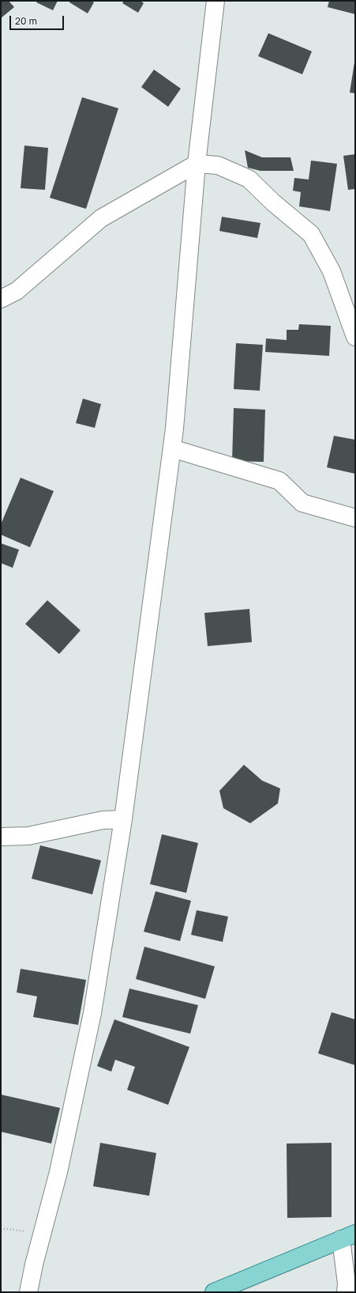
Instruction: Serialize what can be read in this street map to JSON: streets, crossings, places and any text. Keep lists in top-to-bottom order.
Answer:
{
  "scale_bar": "20 m"
}
